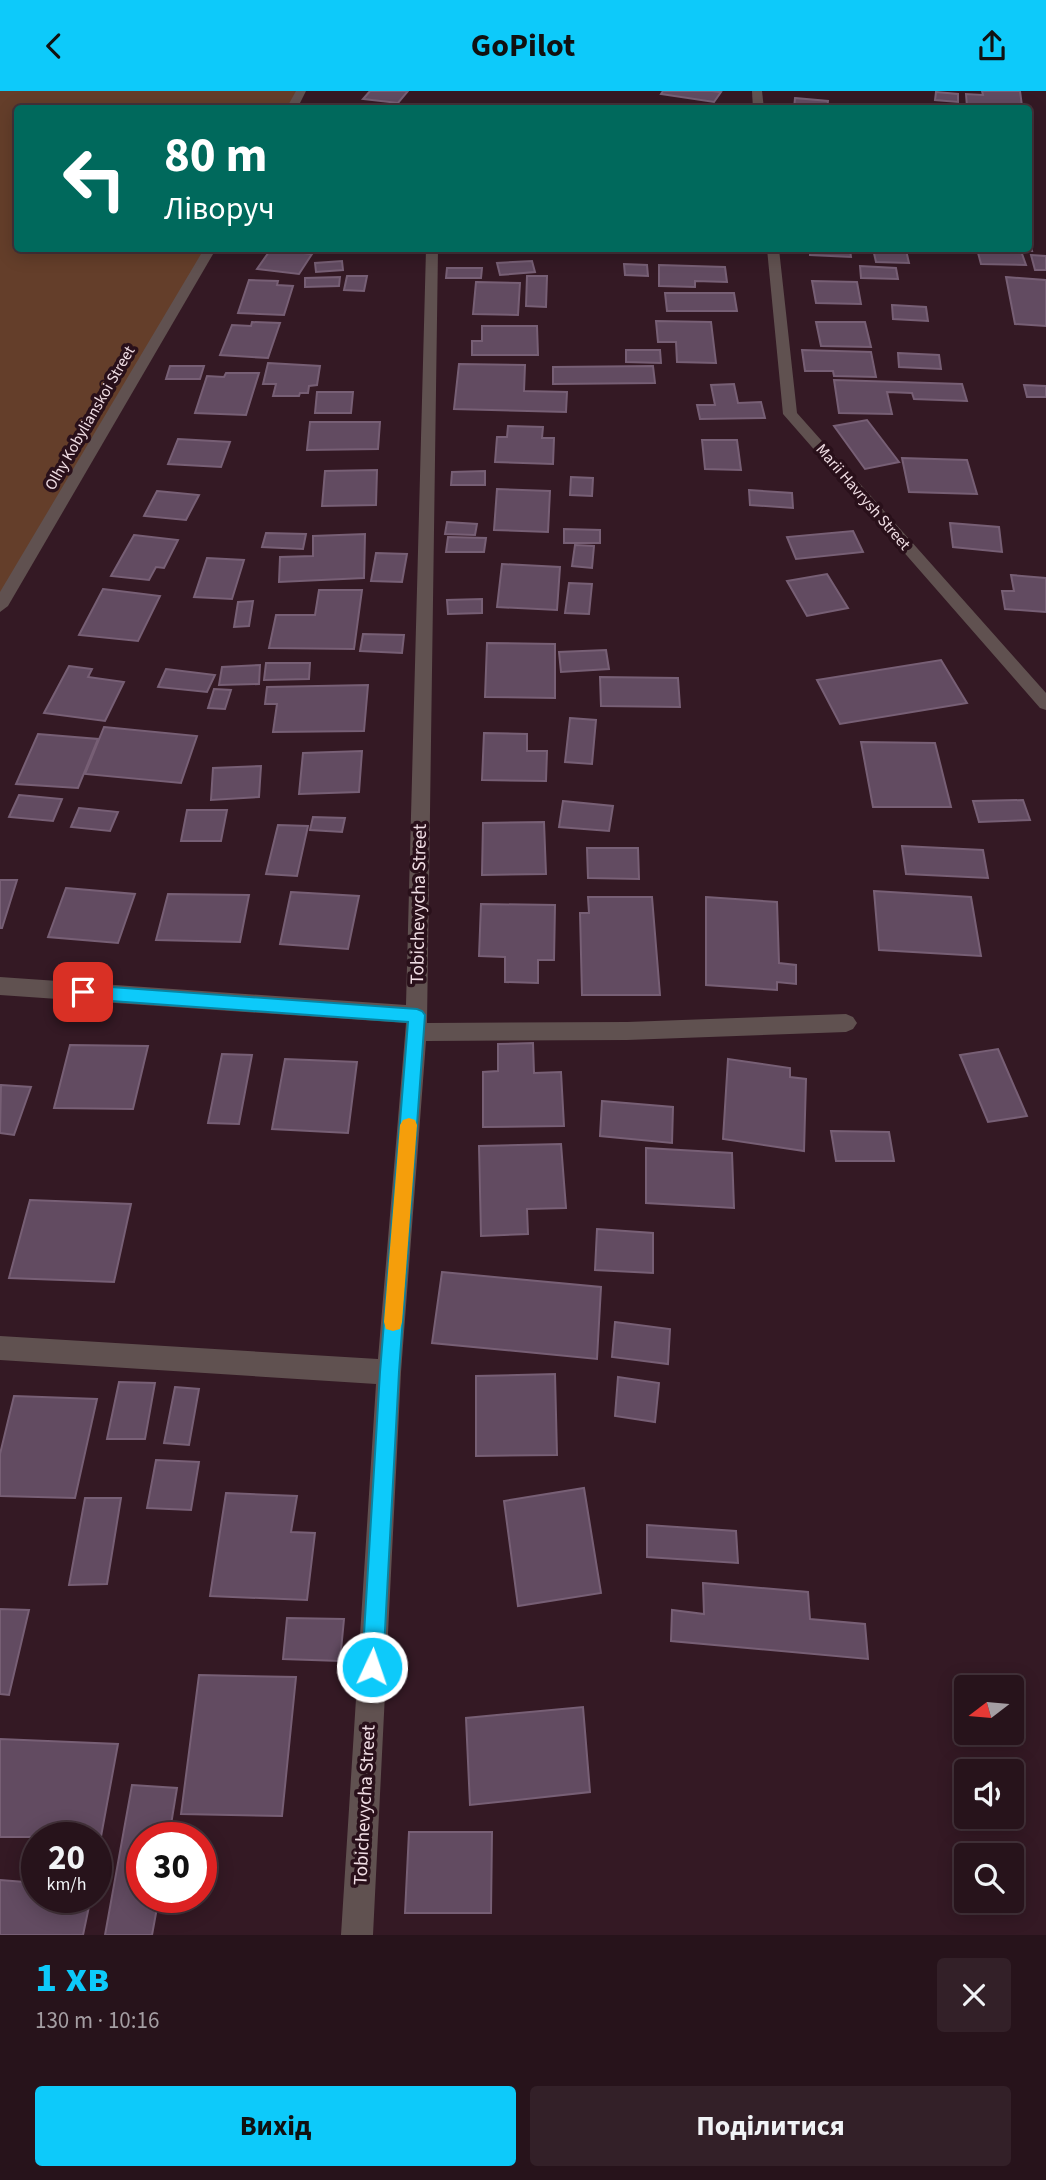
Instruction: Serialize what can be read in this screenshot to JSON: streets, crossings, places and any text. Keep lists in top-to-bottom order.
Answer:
{
  "streets": {
    "street": ["Olhy Kobylianskoi Street", "Marii Havrysh Street", "Tobichevycha Street"]
  },
  "north": "left",
  "page": {
    "header": "GoPilot",
    "turn": ["80 m", "Ліворуч"],
    "speed": "20 km/h",
    "limit": "30",
    "heading": ["1 хв", "130 m · 10:16"],
    "buttons": ["Вихід", "Поділитися"]
  }
}
